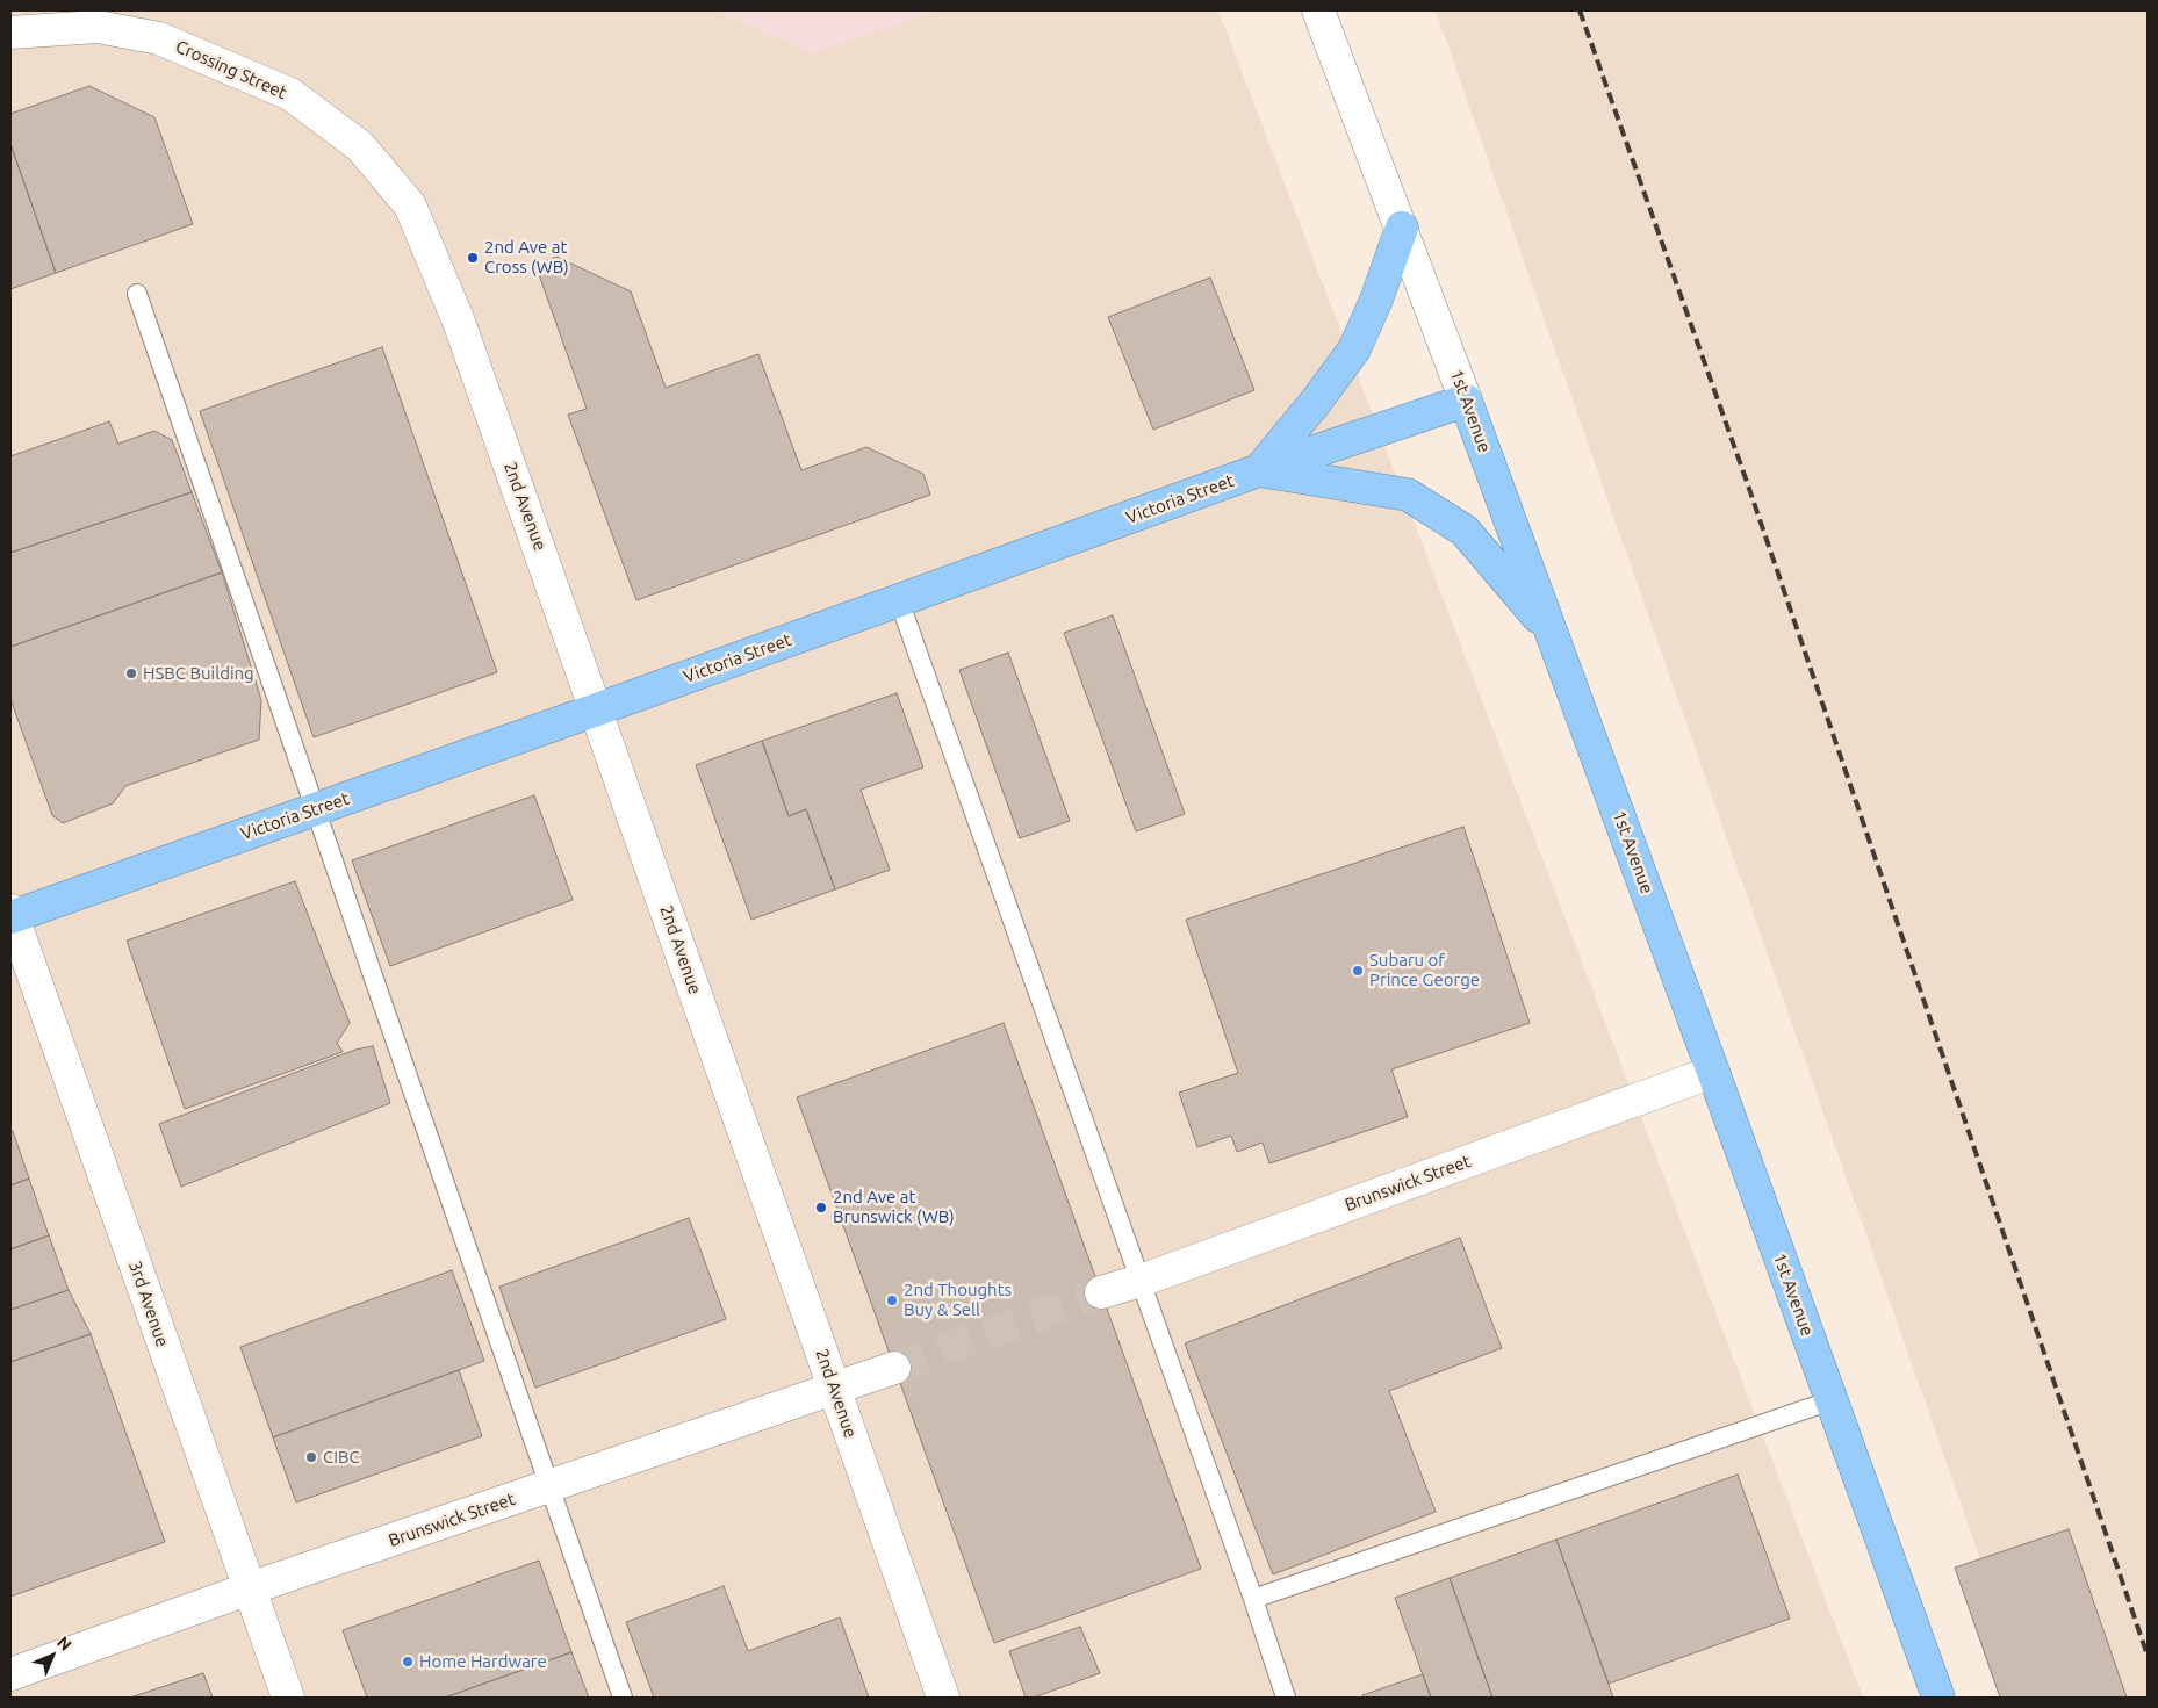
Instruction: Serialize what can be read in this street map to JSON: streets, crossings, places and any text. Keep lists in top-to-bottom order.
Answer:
{
  "streets": {
    "highway": ["1st Avenue", "Victoria Street"],
    "main road": [
      "Crossing Street",
      "2nd Avenue",
      "Brunswick Street",
      "3rd Avenue"
    ]
  },
  "crossings": [
    ["Crossing Street", "2nd Avenue"],
    ["1st Avenue", "Victoria Street"],
    ["1st Avenue", "Brunswick Street"],
    ["Victoria Street", "2nd Avenue"],
    ["Victoria Street", "3rd Avenue"],
    ["2nd Avenue", "Brunswick Street"],
    ["Brunswick Street", "3rd Avenue"]
  ],
  "places": [
    "2nd Ave at Cross (WB)",
    "HSBC Building",
    "Subaru of Prince George",
    "2nd Ave at Brunswick (WB)",
    "2nd Thoughts Buy & Sell",
    "CIBC",
    "Home Hardware"
  ],
  "north": "top right"
}
